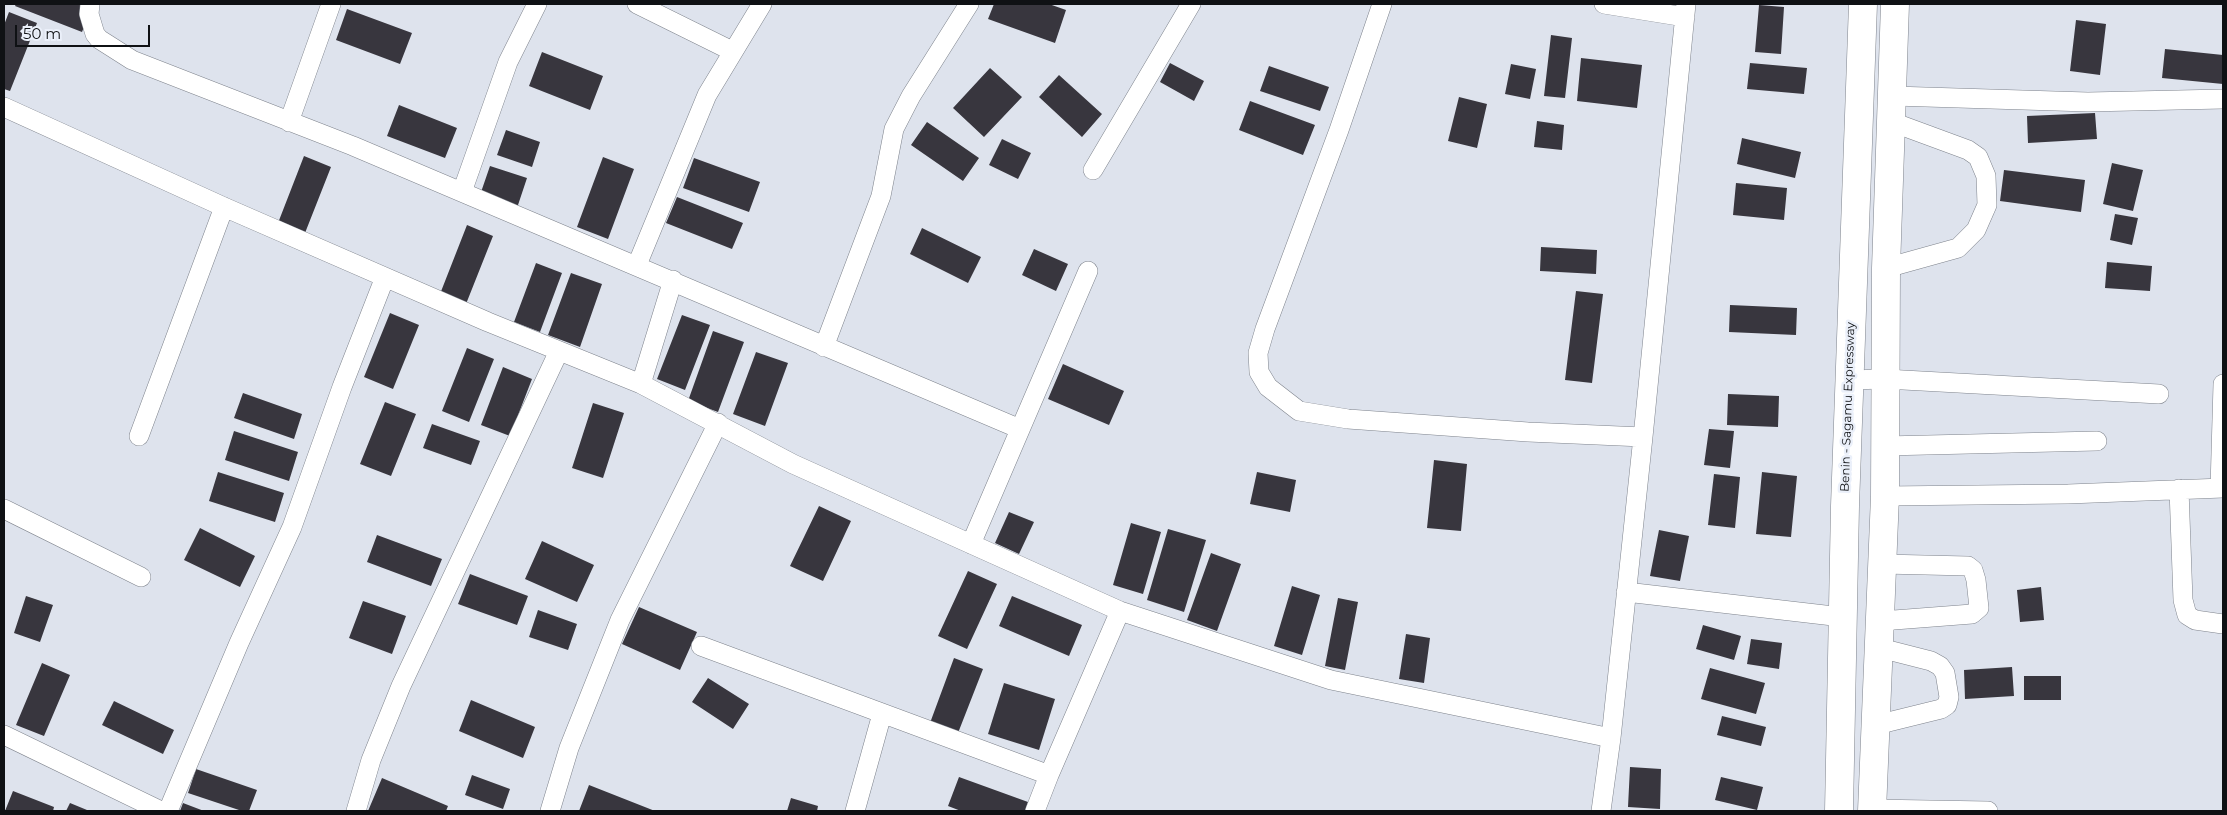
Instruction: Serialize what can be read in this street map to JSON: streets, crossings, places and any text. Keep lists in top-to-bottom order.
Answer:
{
  "streets": {
    "highway": ["Benin - Sagamu Expressway"]
  },
  "scale_bar": "50 m"
}
